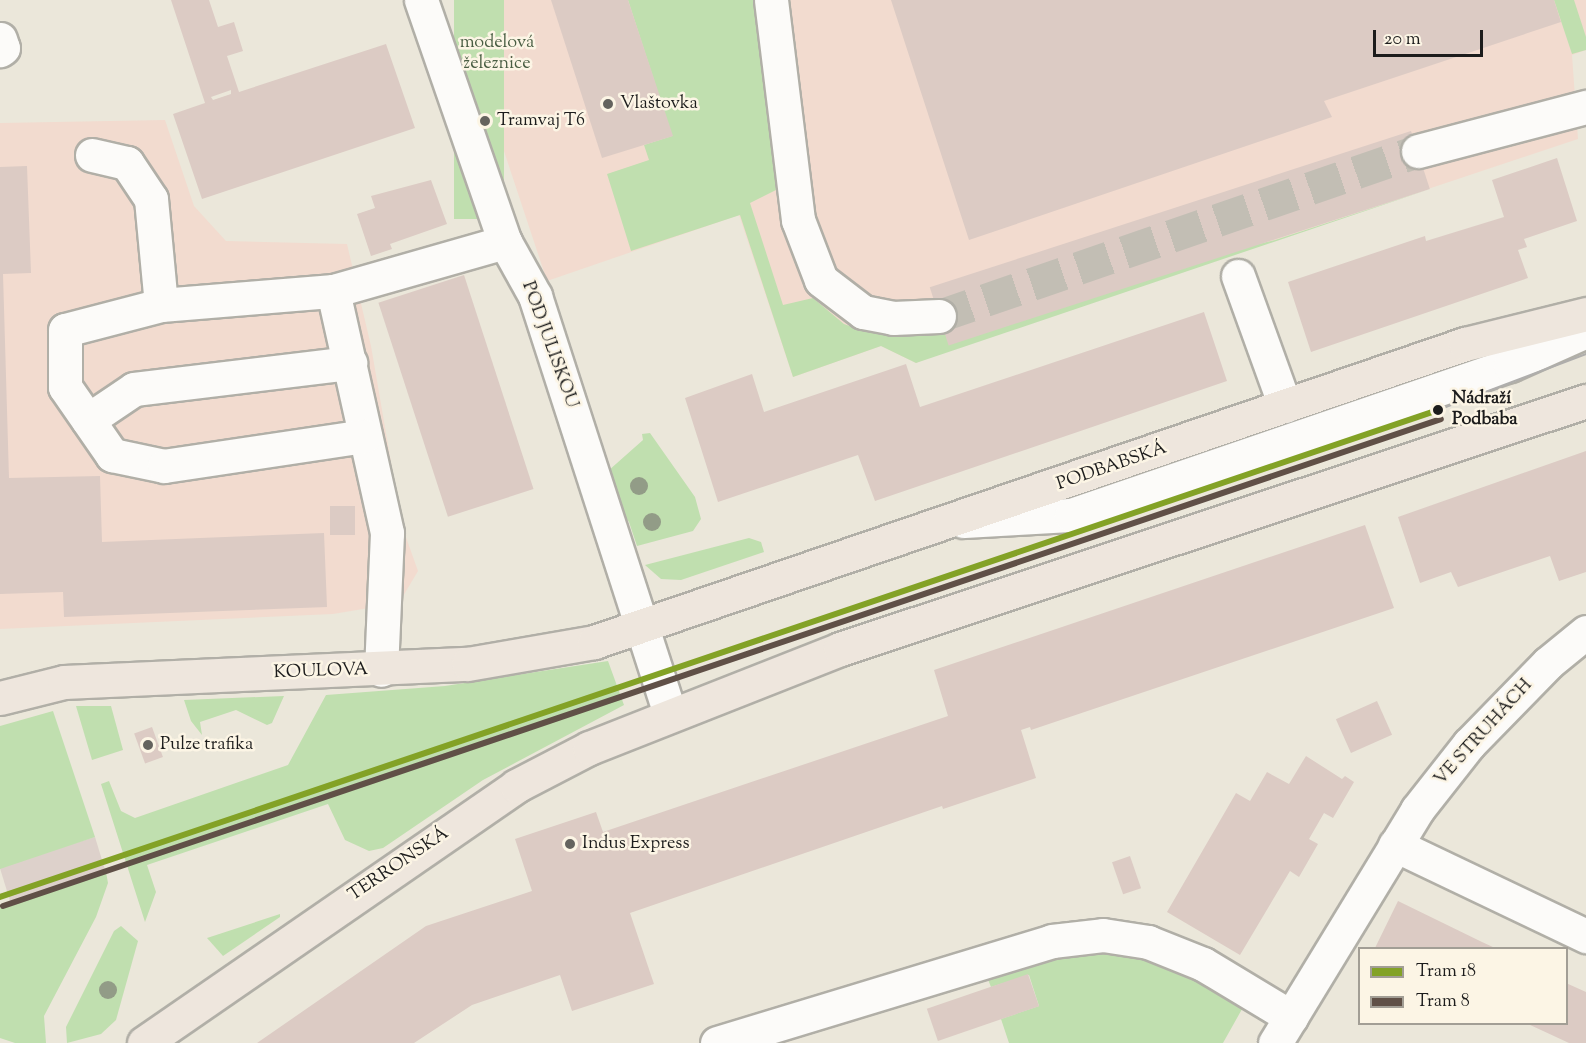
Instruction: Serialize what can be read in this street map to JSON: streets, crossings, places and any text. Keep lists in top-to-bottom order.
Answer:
{
  "streets": {
    "main road": ["PODBABSKÁ", "KOULOVA", "TERRONSKÁ"],
    "street": ["POD JULISKOU", "VE STRUHÁCH"]
  },
  "crossings": [
    ["POD JULISKOU", "PODBABSKÁ"],
    ["POD JULISKOU", "KOULOVA"],
    ["POD JULISKOU", "TERRONSKÁ"],
    ["PODBABSKÁ", "KOULOVA"]
  ],
  "parks": ["modelová železnice"],
  "places": [
    "Vlaštovka",
    "Tramvaj T6",
    "Nádraží Podbaba",
    "Pulze trafika",
    "Indus Express"
  ],
  "lines": ["tram line 18", "tram line 8"],
  "legend": ["Tram 18", "Tram 8"],
  "scale_bar": "20 m"
}
